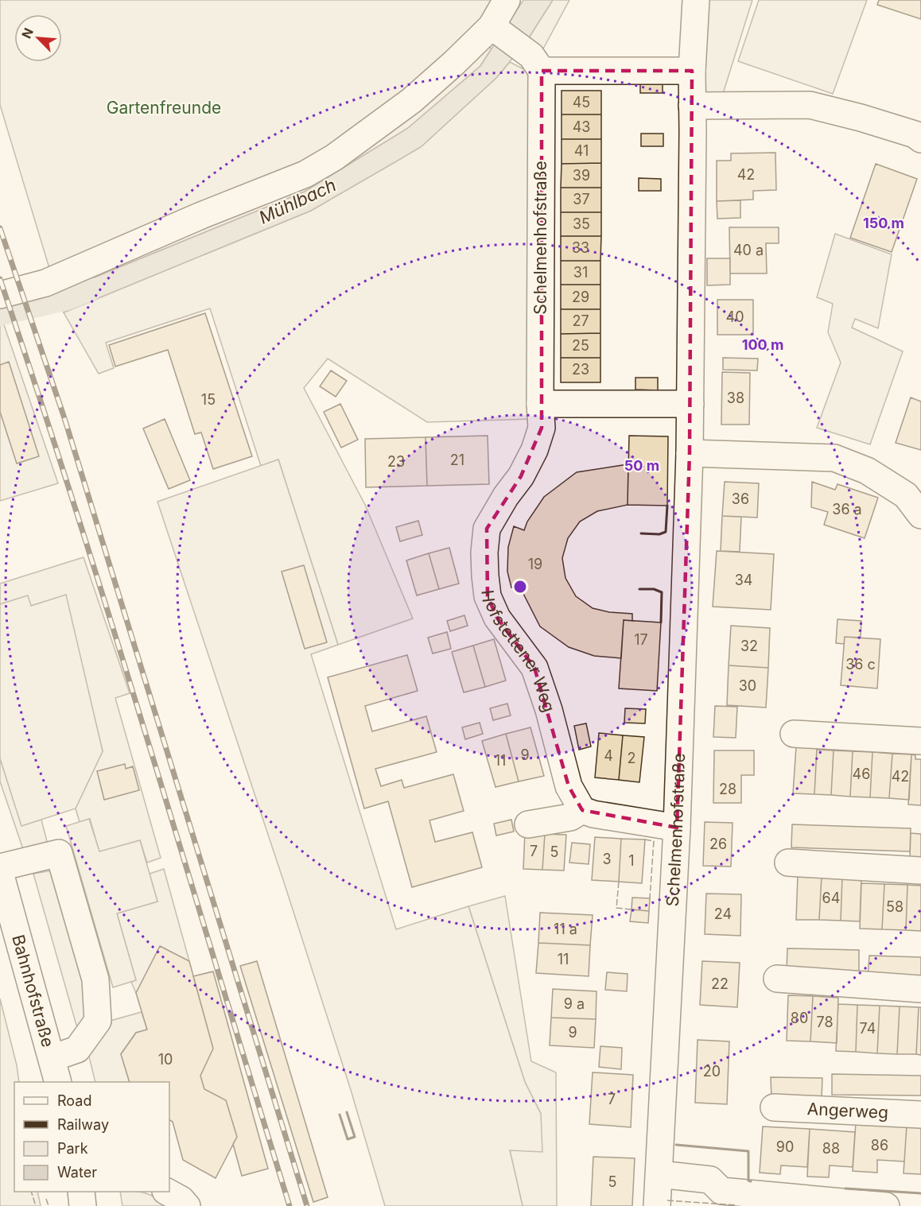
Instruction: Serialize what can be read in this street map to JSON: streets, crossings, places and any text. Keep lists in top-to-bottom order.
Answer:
{
  "streets": {
    "street": [
      "Schelmenhofstraße",
      "Hofstettener Weg",
      "Bahnhofstraße",
      "Angerweg"
    ]
  },
  "crossings": [
    ["Schelmenhofstraße", "Hofstettener Weg"]
  ],
  "water": ["Mühlbach"],
  "parks": ["Gartenfreunde"],
  "house_numbers": [
    "45",
    "43",
    "41",
    "42",
    "39",
    "37",
    "35",
    "33",
    "40 a",
    "31",
    "29",
    "40",
    "27",
    "25",
    "23",
    "38",
    "15",
    "21",
    "23",
    "36",
    "36 a",
    "19",
    "34",
    "17",
    "32",
    "36 c",
    "30",
    "9",
    "4",
    "2",
    "11",
    "46",
    "42",
    "28",
    "26",
    "7",
    "5",
    "3",
    "1",
    "64",
    "58",
    "24",
    "11 a",
    "11",
    "22",
    "9 a",
    "80",
    "78",
    "74",
    "9",
    "10",
    "20",
    "7",
    "86",
    "90",
    "88",
    "5"
  ],
  "legend": [
    "Road",
    "Railway",
    "Park",
    "Water"
  ],
  "north": "top left",
  "rings": ["150 m", "100 m", "50 m"]
}
